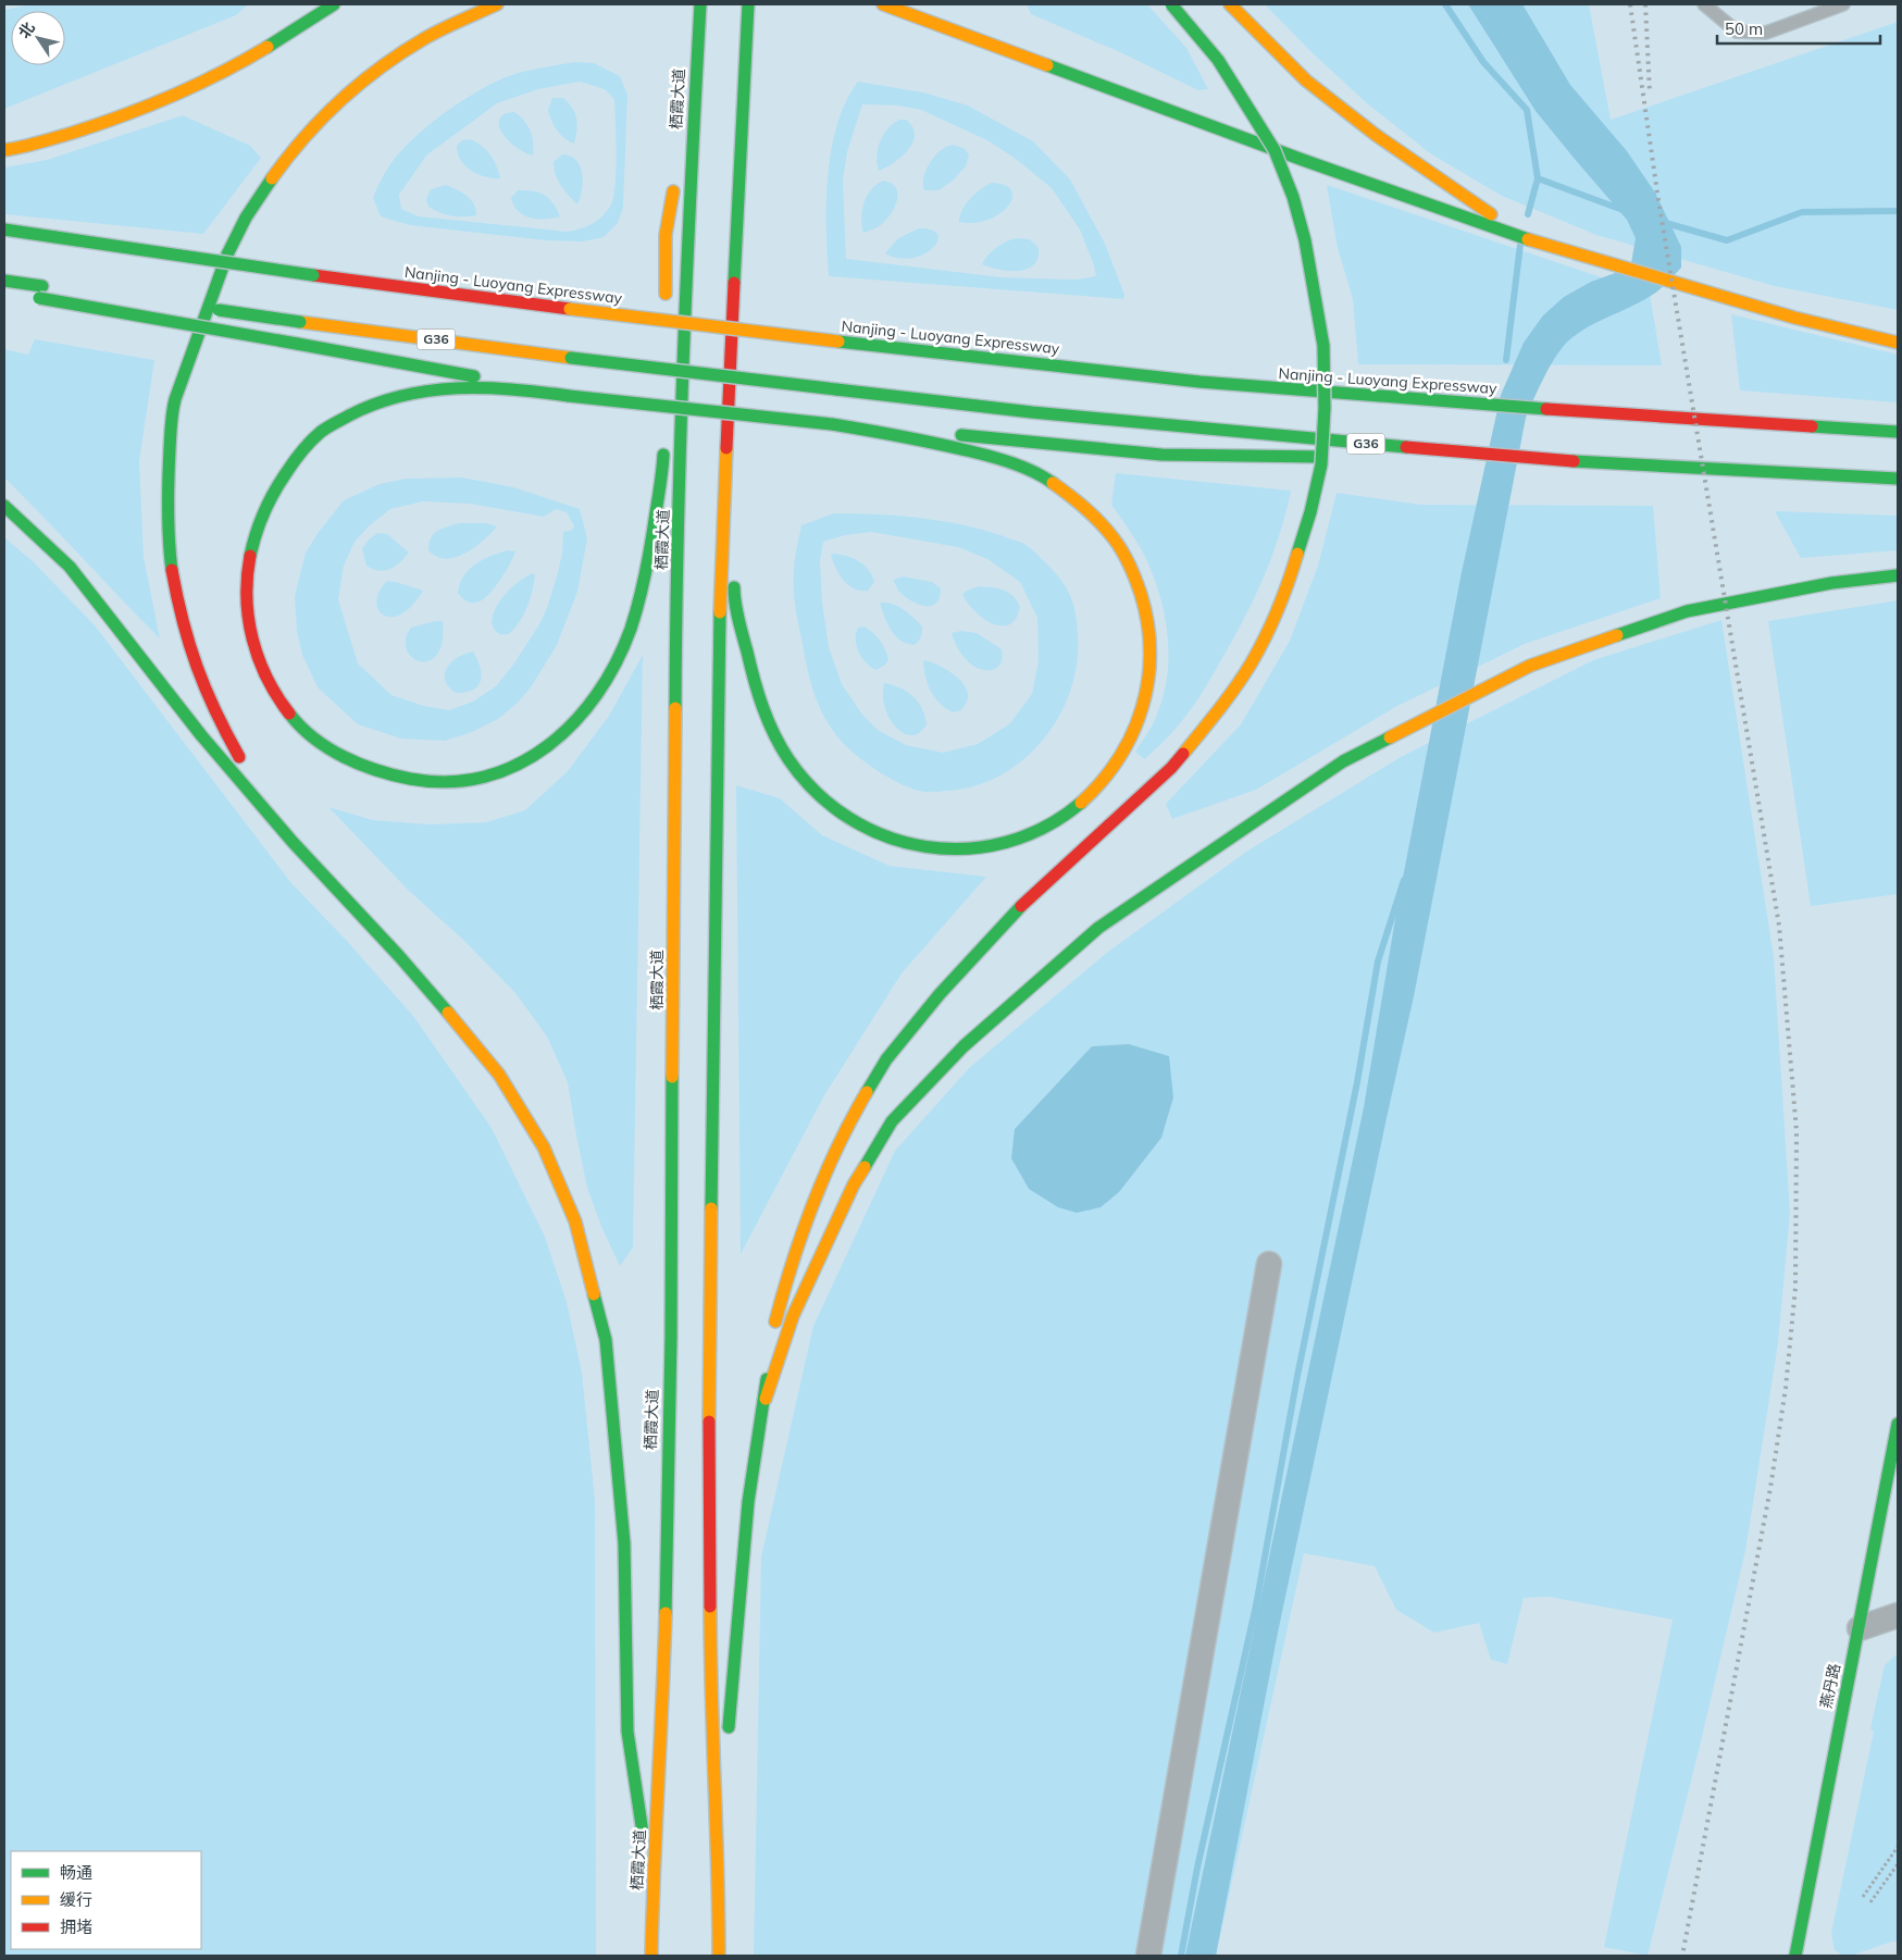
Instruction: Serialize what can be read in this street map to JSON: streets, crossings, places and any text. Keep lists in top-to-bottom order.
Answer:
{
  "streets": {
    "main road": [
      "栖霞大道",
      "Nanjing - Luoyang Expressway",
      "G36",
      "燕丹路"
    ]
  },
  "legend": ["畅通", "缓行", "拥堵"],
  "scale_bar": "50 m",
  "north": "top left"
}
